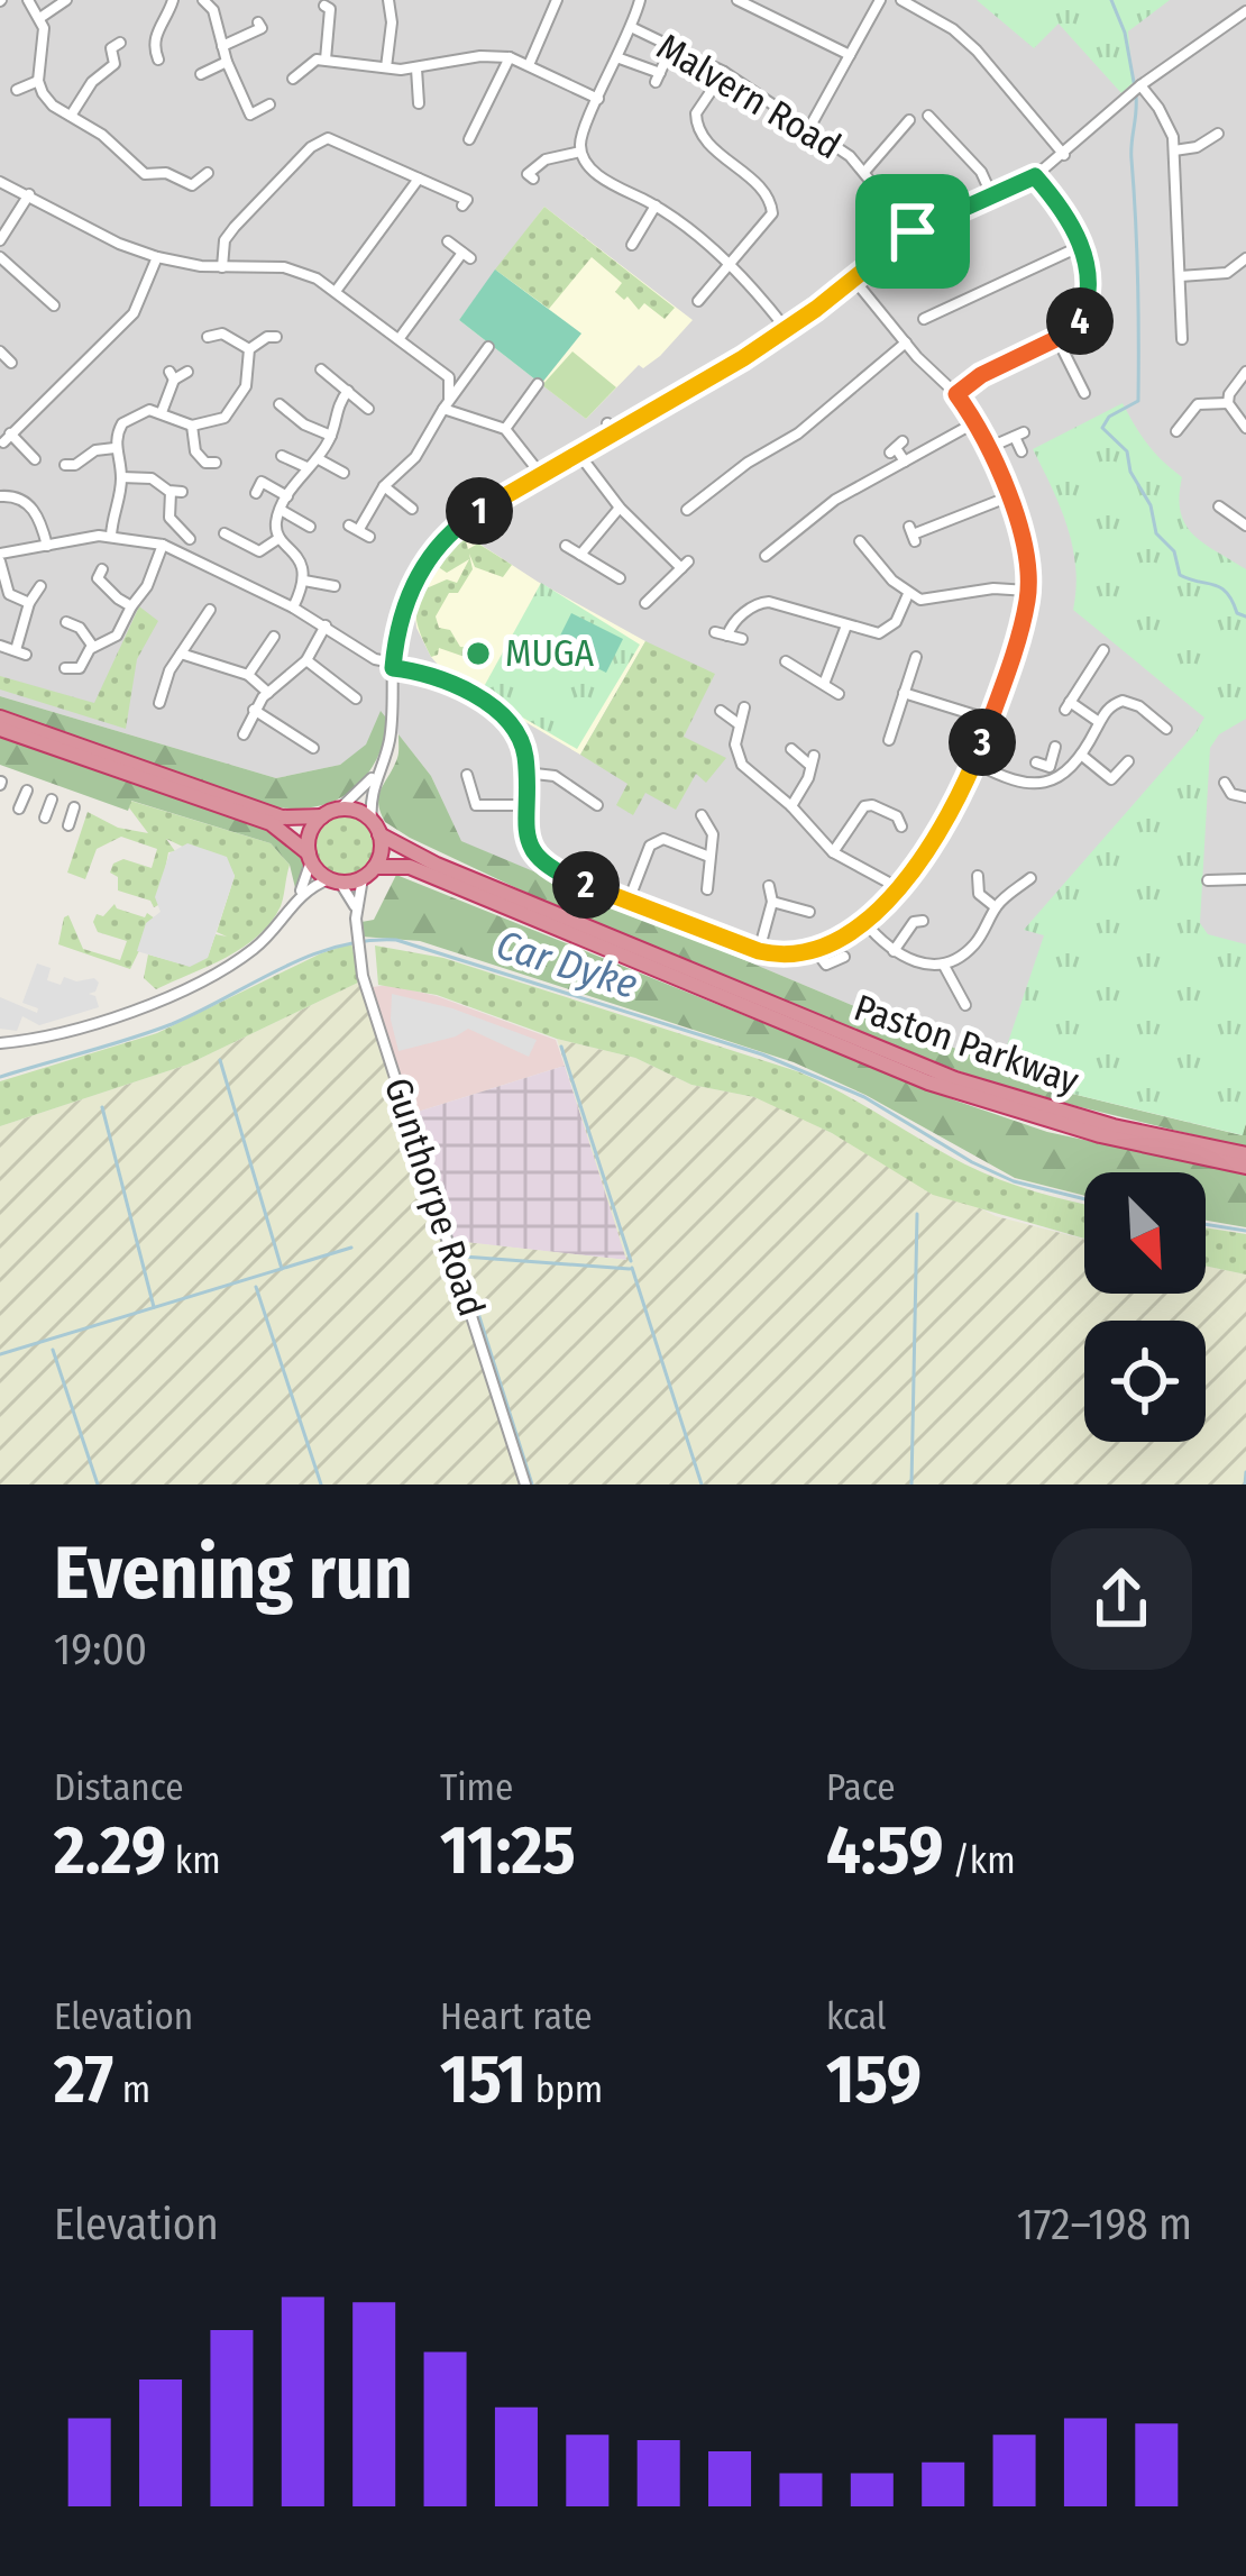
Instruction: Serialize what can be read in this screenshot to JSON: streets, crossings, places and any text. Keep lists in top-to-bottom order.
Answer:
{
  "streets": {
    "highway": ["Paston Parkway"],
    "street": ["Malvern Road", "Gunthorpe Road"]
  },
  "crossings": [
    ["Paston Parkway", "Gunthorpe Road"]
  ],
  "water": ["Car Dyke"],
  "places": ["MUGA"],
  "north": "bottom right",
  "page": {
    "pins": [
      "4",
      "1",
      "3",
      "2"
    ],
    "heading": ["Evening run", "19:00"],
    "stats": [
      ["Distance", "2.29 km"],
      ["Time", "11:25"],
      ["Pace", "4:59 /km"],
      ["Elevation", "27 m"],
      ["Heart rate", "151 bpm"],
      ["kcal", "159"]
    ],
    "chart": ["Elevation", "172–198 m"]
  }
}
